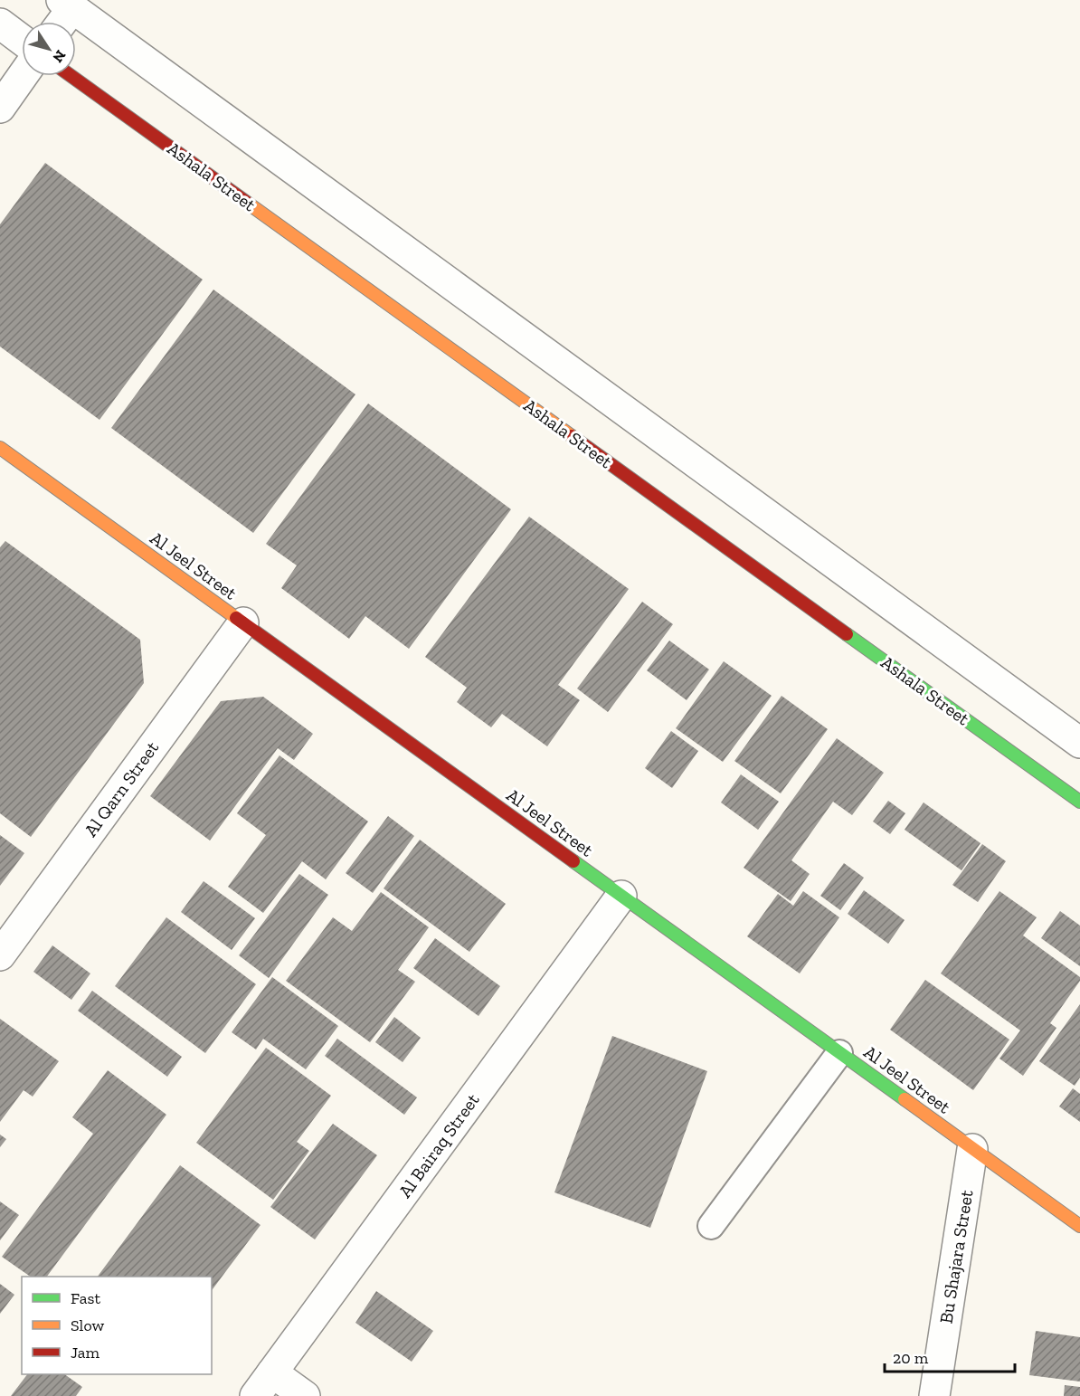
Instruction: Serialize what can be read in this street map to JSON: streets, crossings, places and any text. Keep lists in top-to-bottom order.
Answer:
{
  "streets": {
    "street": [
      "Ashala Street",
      "Al Jeel Street",
      "Al Qarn Street",
      "Al Bairaq Street",
      "Bu Shajara Street"
    ]
  },
  "crossings": [
    ["Al Jeel Street", "Al Qarn Street"],
    ["Al Jeel Street", "Al Bairaq Street"],
    ["Al Jeel Street", "Bu Shajara Street"]
  ],
  "legend": ["Fast", "Slow", "Jam"],
  "scale_bar": "20 m",
  "north": "bottom right"
}
